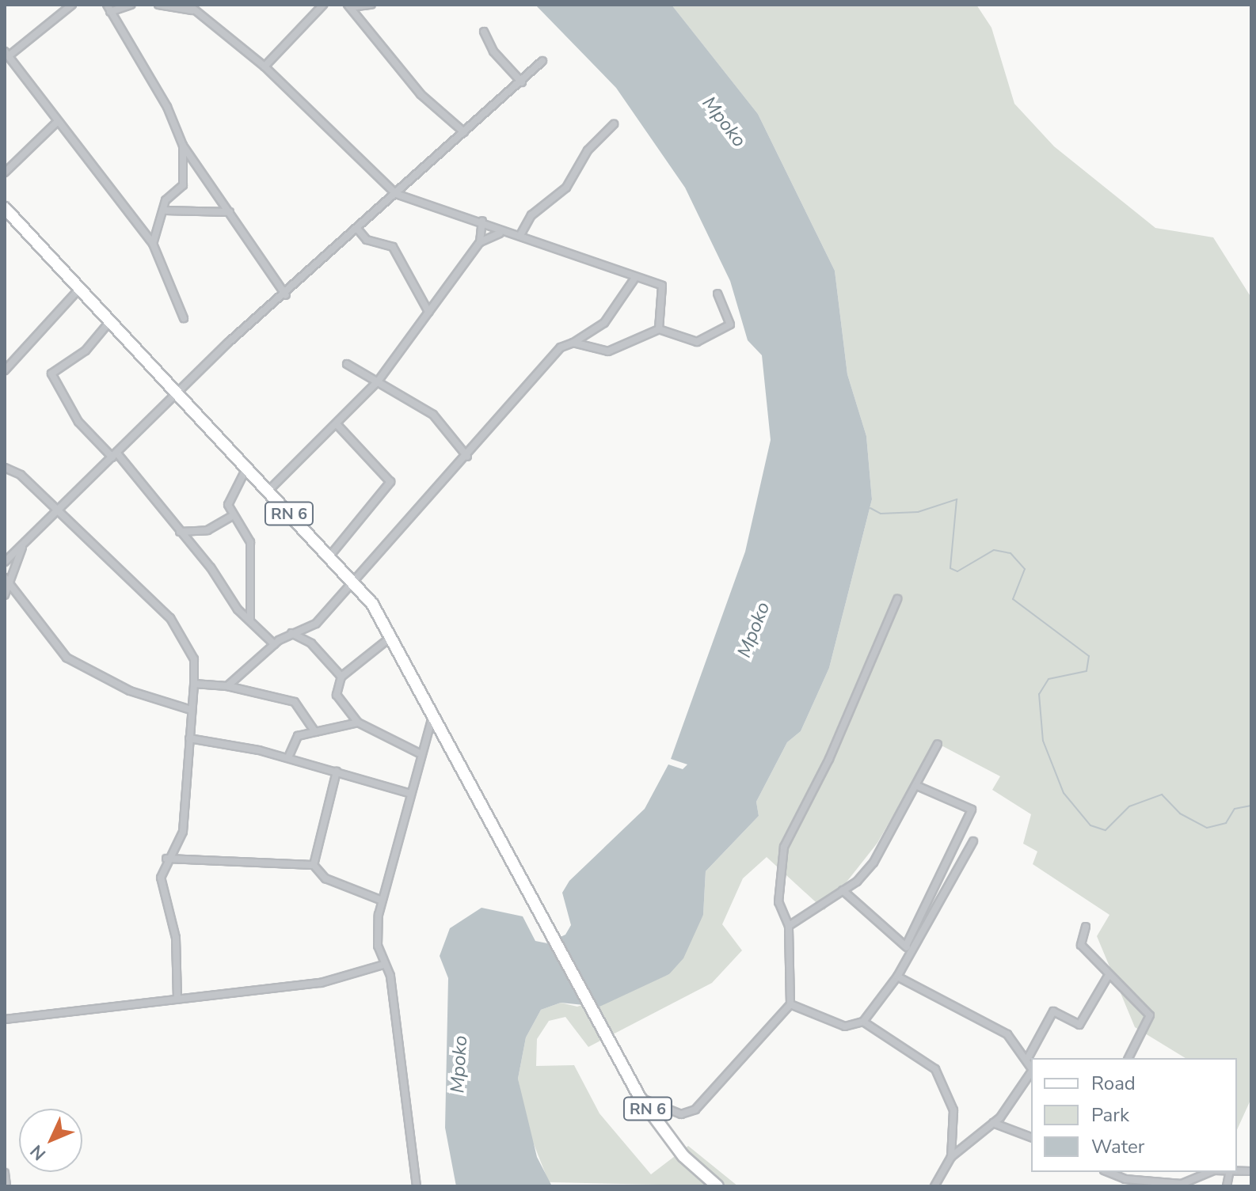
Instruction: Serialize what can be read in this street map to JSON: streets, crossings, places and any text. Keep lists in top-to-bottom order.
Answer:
{
  "streets": {
    "main road": ["RN 6"]
  },
  "water": ["Mpoko"],
  "legend": ["Road", "Park", "Water"],
  "north": "bottom left"
}
